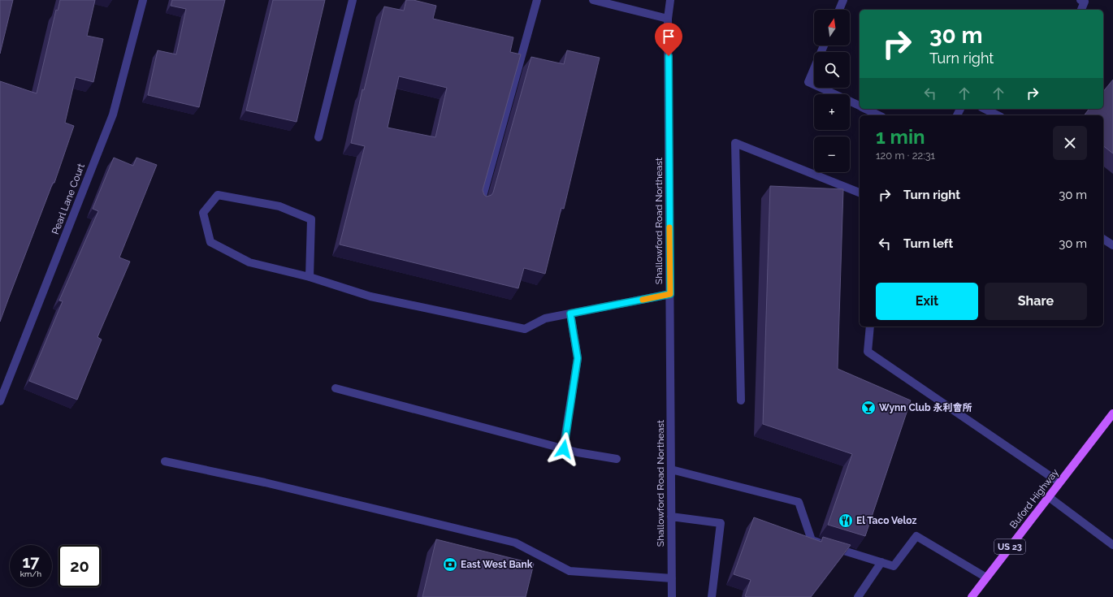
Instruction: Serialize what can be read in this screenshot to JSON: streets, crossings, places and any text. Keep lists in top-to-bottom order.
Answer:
{
  "streets": {
    "main road": ["Buford Highway", "US 23"],
    "street": ["Pearl Lane Court", "Shallowford Road Northeast"]
  },
  "places": {
    "bar": ["Wynn Club 永利會所"],
    "restaurant": ["El Taco Veloz"],
    "bank": ["East West Bank"]
  },
  "north": "top",
  "page": {
    "map_buttons": ["+", "−"],
    "turn": ["30 m", "Turn right"],
    "heading": ["1 min", "120 m · 22:31"],
    "list": [
      {
        "name": "Turn right",
        "value": "30 m"
      },
      {
        "name": "Turn left",
        "value": "30 m"
      }
    ],
    "buttons": ["Exit", "Share"],
    "speed": "17 km/h",
    "limit": "20"
  }
}
